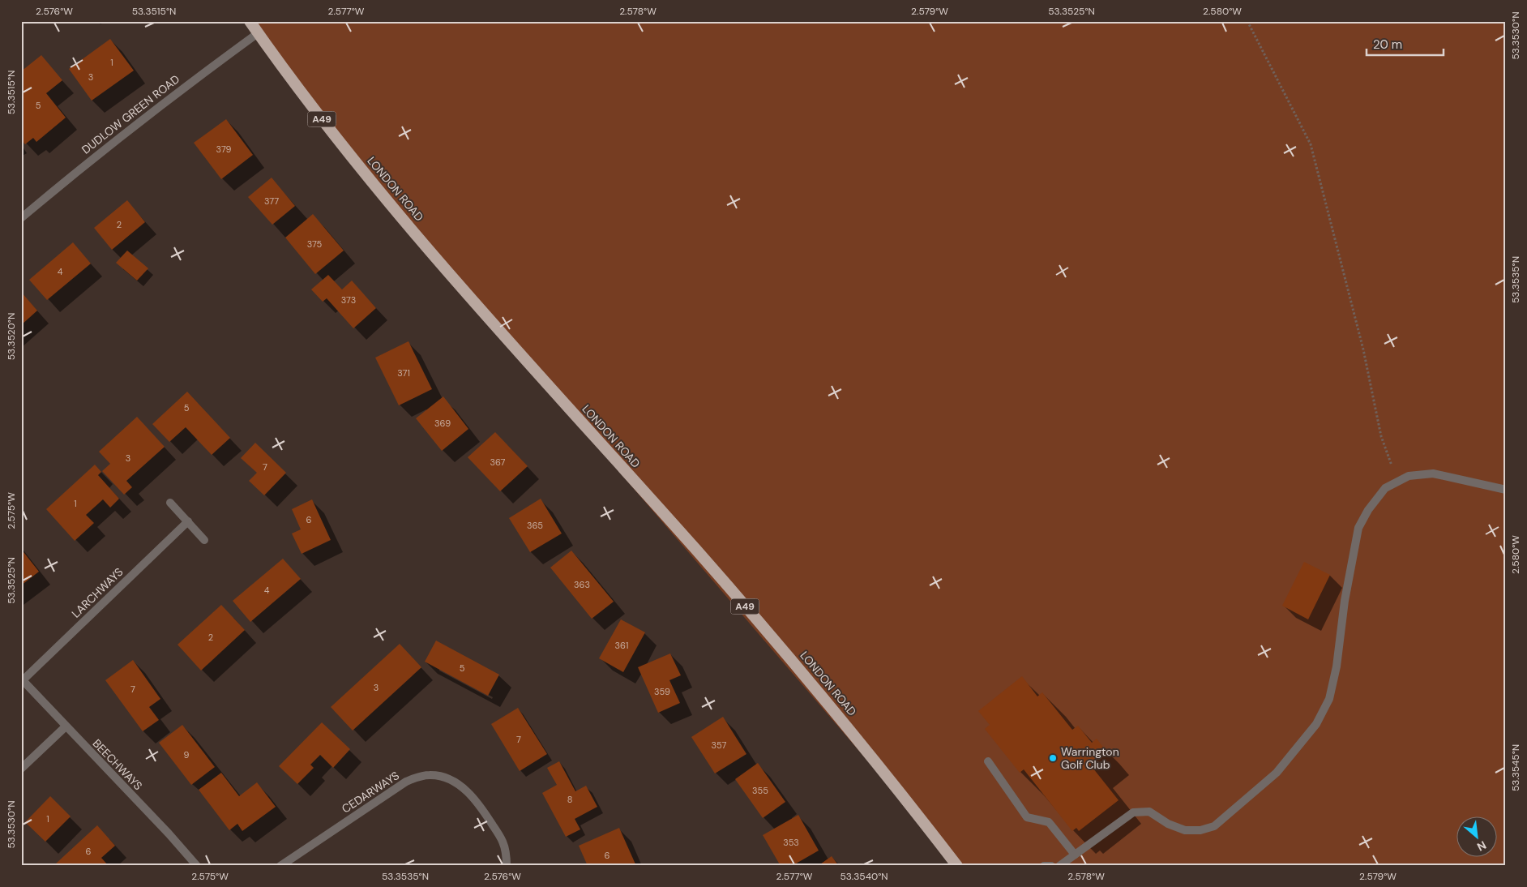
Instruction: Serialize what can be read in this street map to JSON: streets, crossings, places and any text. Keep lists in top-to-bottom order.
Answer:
{
  "streets": {
    "highway": ["A49", "LONDON ROAD"],
    "street": [
      "DUDLOW GREEN ROAD",
      "LARCHWAYS",
      "BEECHWAYS",
      "CEDARWAYS"
    ]
  },
  "crossings": [
    ["DUDLOW GREEN ROAD", "LONDON ROAD"],
    ["LARCHWAYS", "BEECHWAYS"]
  ],
  "places": ["Warrington Golf Club"],
  "house_numbers": [
    "1",
    "3",
    "5",
    "379",
    "377",
    "2",
    "375",
    "4",
    "373",
    "371",
    "5",
    "369",
    "3",
    "367",
    "7",
    "1",
    "6",
    "365",
    "363",
    "4",
    "2",
    "361",
    "5",
    "3",
    "7",
    "359",
    "7",
    "357",
    "9",
    "355",
    "8",
    "1",
    "353",
    "6",
    "6"
  ],
  "scale_bar": "20 m",
  "north": "bottom right",
  "coordinates": [
    "2.576°W",
    "53.3515°N",
    "2.577°W",
    "2.578°W",
    "2.579°W",
    "53.3525°N",
    "2.580°W",
    "53.3530°N",
    "53.3535°N",
    "53.3520°N",
    "2.575°W",
    "53.3545°N",
    "53.3540°N"
  ]
}
